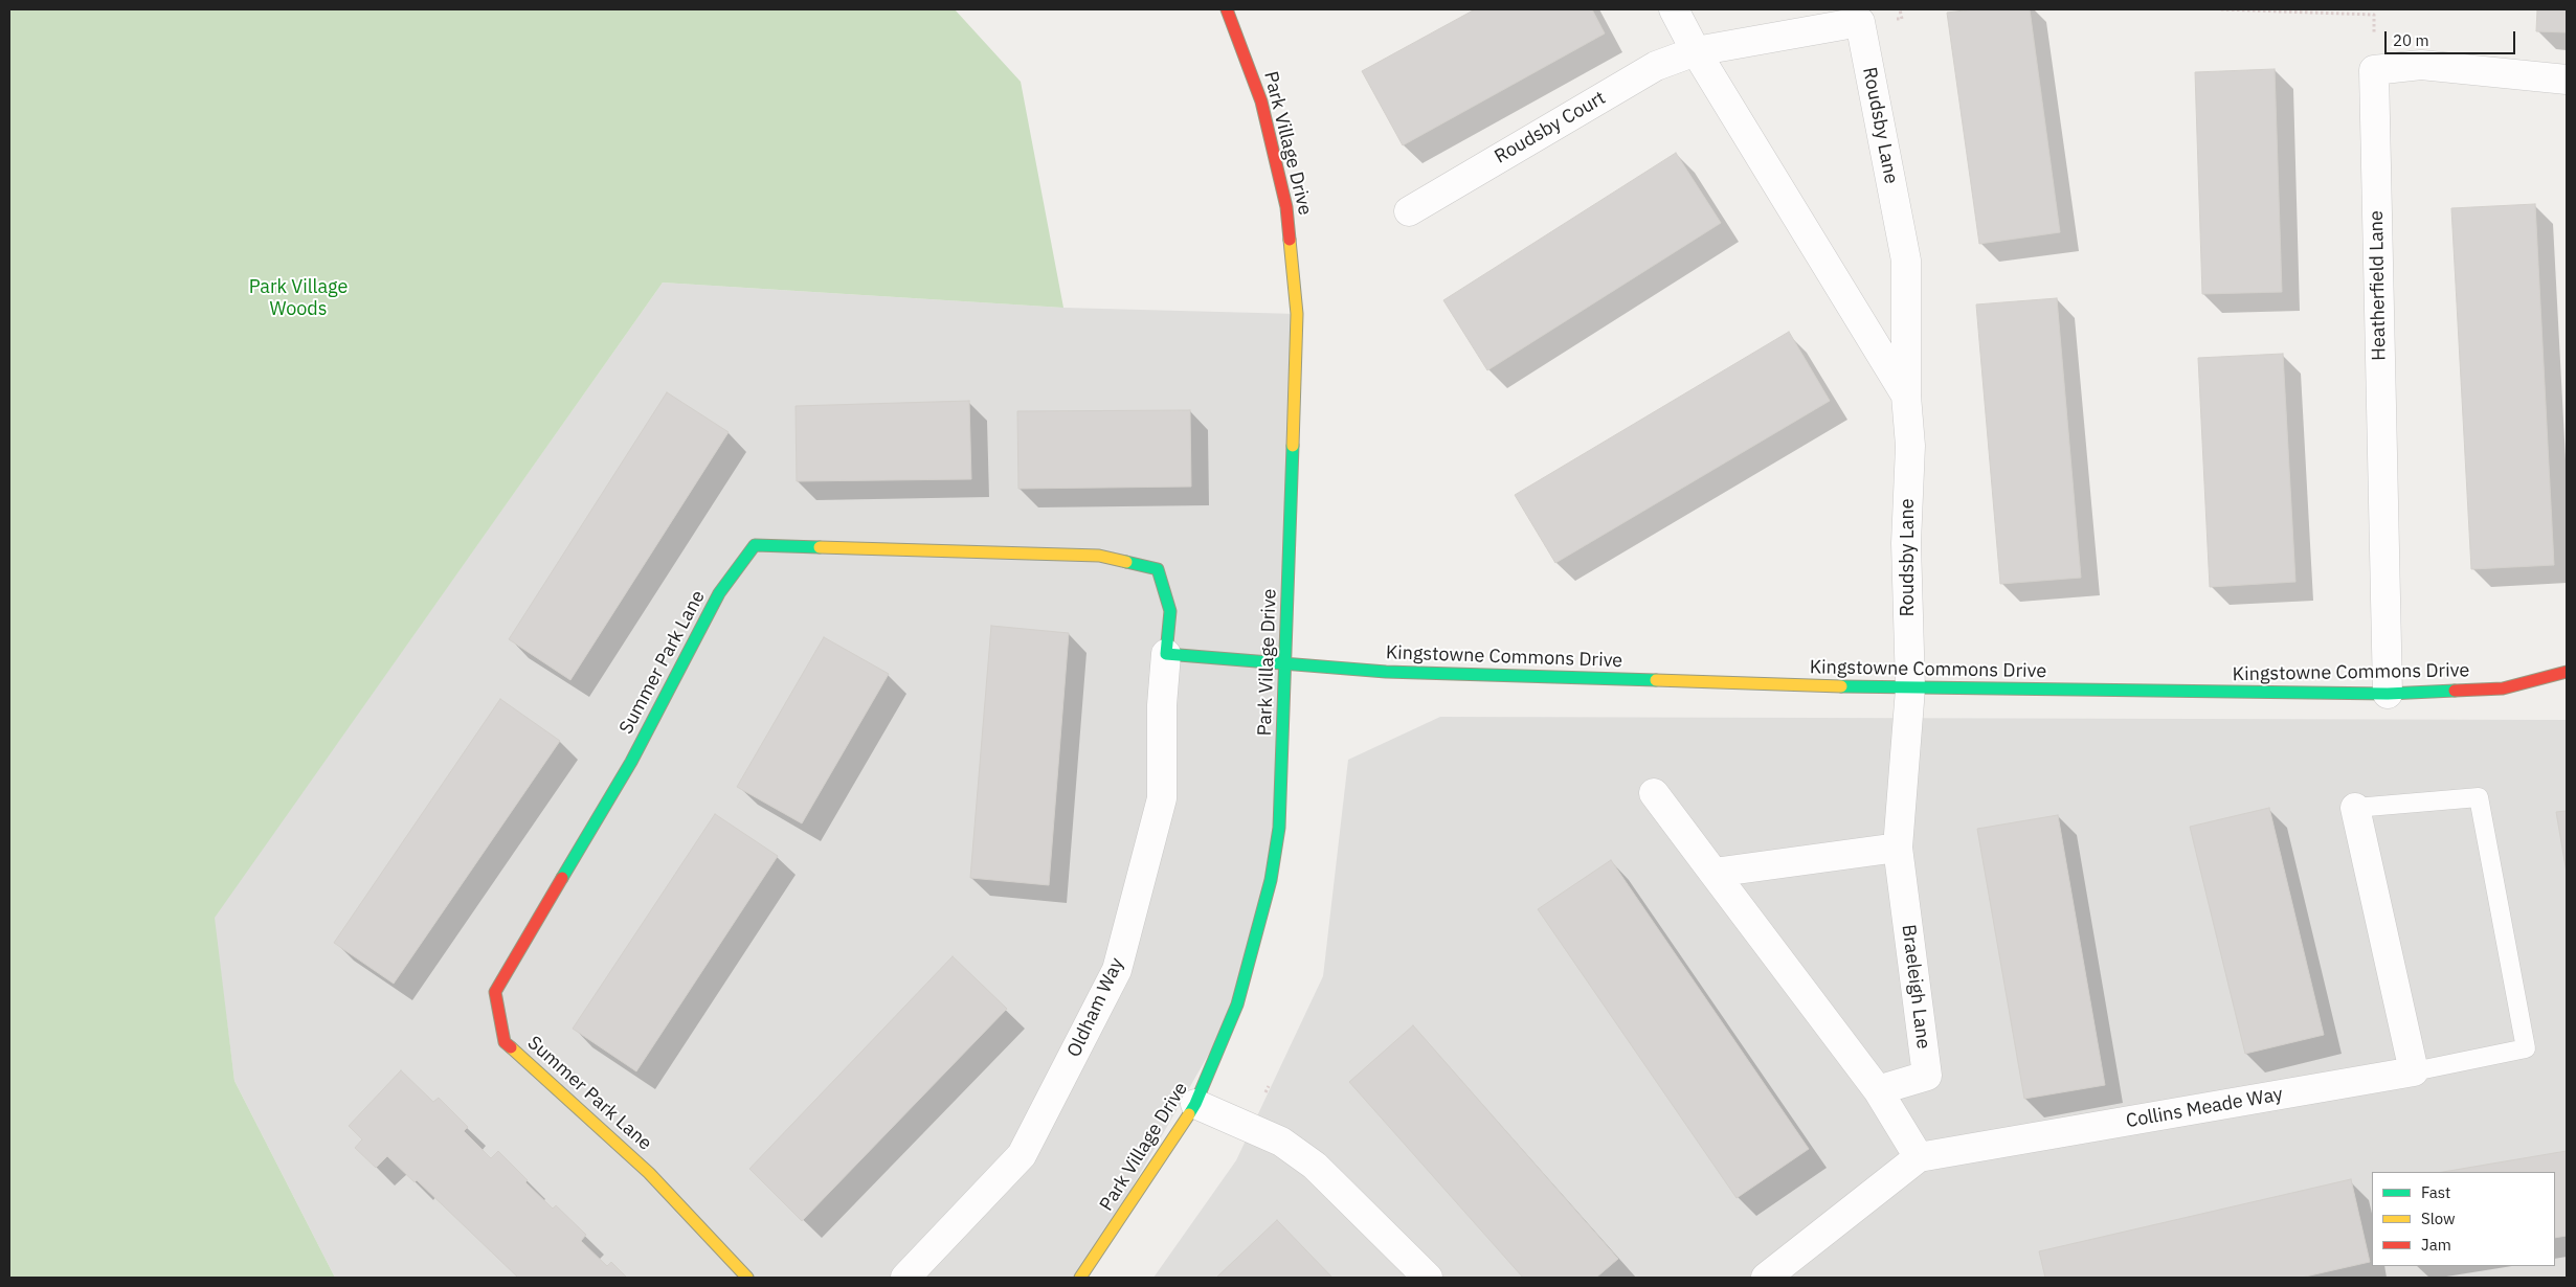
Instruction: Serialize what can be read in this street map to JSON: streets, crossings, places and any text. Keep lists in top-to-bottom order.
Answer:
{
  "streets": {
    "street": [
      "Roudsby Lane",
      "Roudsby Court",
      "Park Village Drive",
      "Heatherfield Lane",
      "Kingstowne Commons Drive",
      "Summer Park Lane",
      "Braeleigh Lane",
      "Oldham Way",
      "Collins Meade Way"
    ]
  },
  "crossings": [
    ["Roudsby Lane", "Roudsby Court"],
    ["Roudsby Lane", "Kingstowne Commons Drive"],
    ["Roudsby Lane", "Braeleigh Lane"],
    ["Park Village Drive", "Kingstowne Commons Drive"],
    ["Heatherfield Lane", "Kingstowne Commons Drive"],
    ["Kingstowne Commons Drive", "Braeleigh Lane"],
    ["Summer Park Lane", "Oldham Way"]
  ],
  "parks": ["Park Village Woods"],
  "legend": ["Fast", "Slow", "Jam"],
  "scale_bar": "20 m"
}
